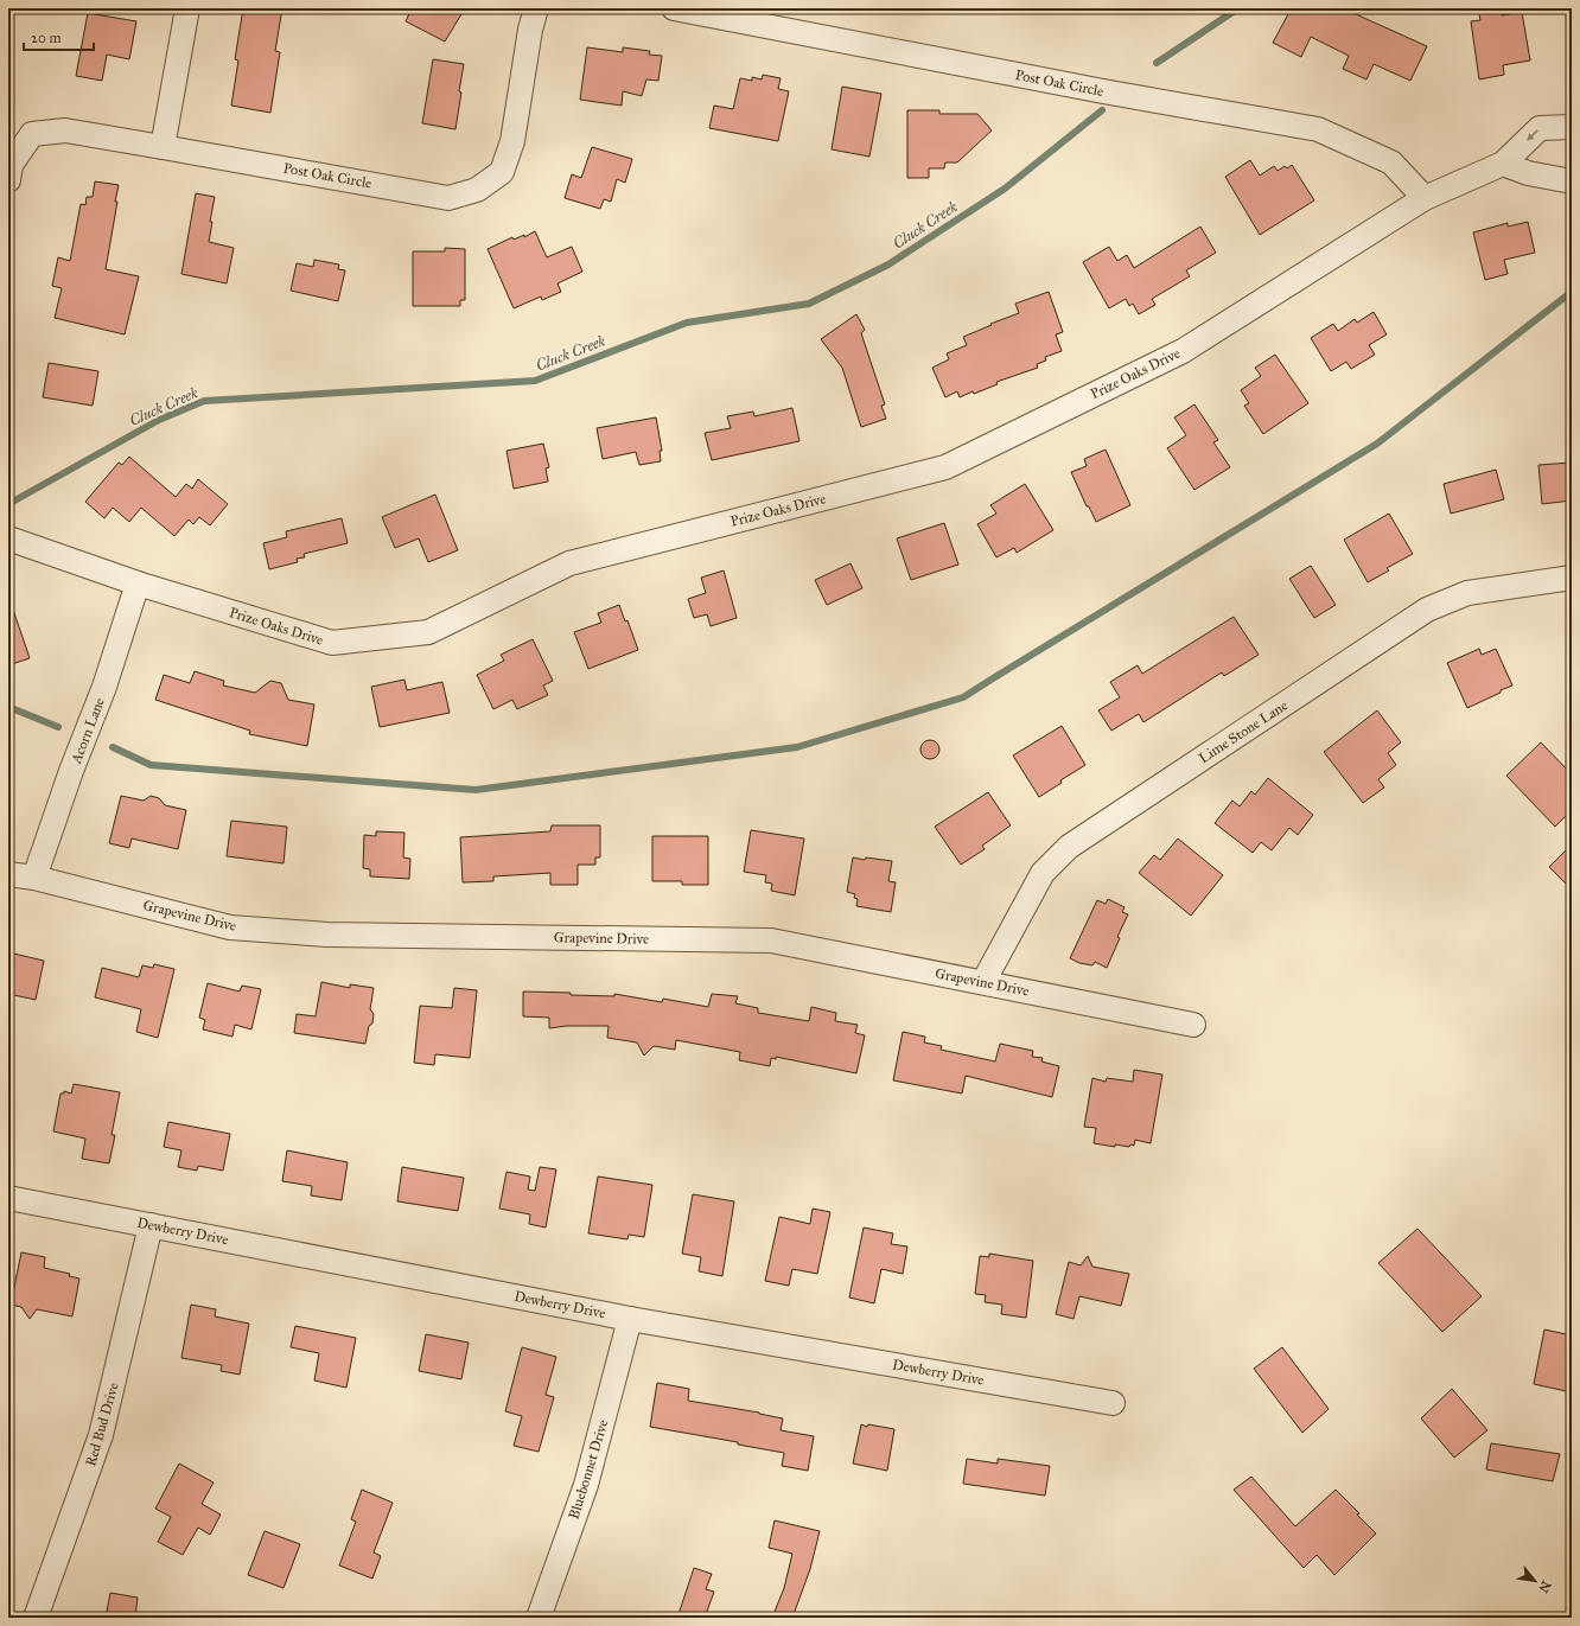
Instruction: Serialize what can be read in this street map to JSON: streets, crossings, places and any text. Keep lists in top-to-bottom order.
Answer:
{
  "streets": {
    "street": [
      "Post Oak Circle",
      "Prize Oaks Drive",
      "Acorn Lane",
      "Lime Stone Lane",
      "Grapevine Drive",
      "Dewberry Drive",
      "Red Bud Drive",
      "Bluebonnet Drive"
    ]
  },
  "crossings": [
    ["Post Oak Circle", "Prize Oaks Drive"],
    ["Prize Oaks Drive", "Acorn Lane"],
    ["Acorn Lane", "Grapevine Drive"],
    ["Lime Stone Lane", "Grapevine Drive"],
    ["Dewberry Drive", "Red Bud Drive"],
    ["Dewberry Drive", "Bluebonnet Drive"]
  ],
  "water": ["Cluck Creek"],
  "scale_bar": "20 m",
  "north": "bottom right"
}
